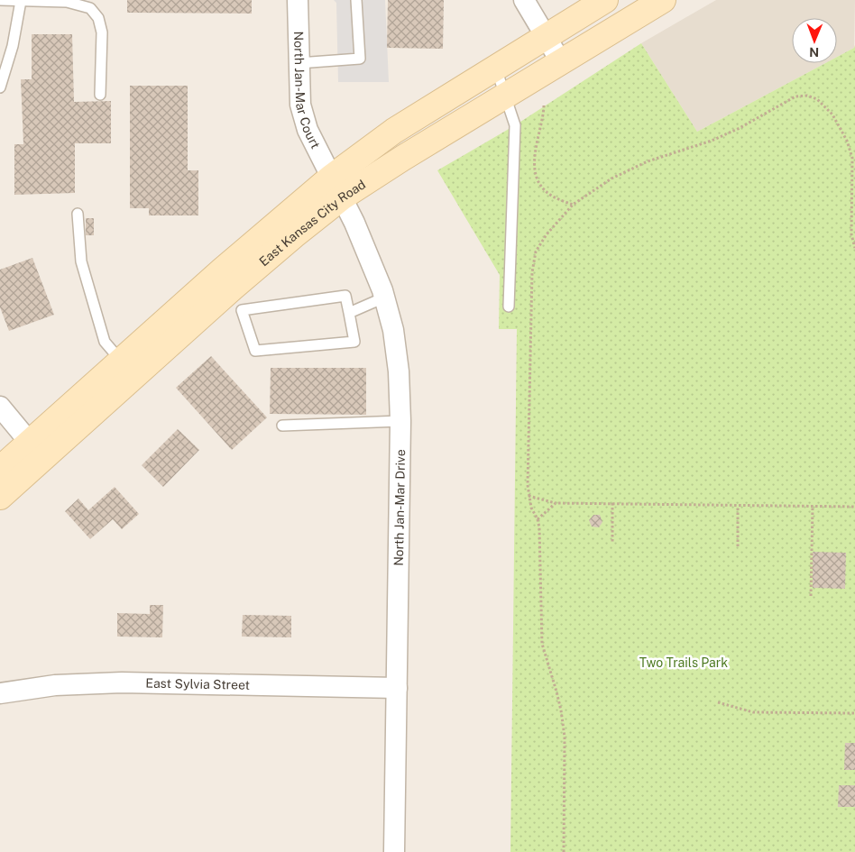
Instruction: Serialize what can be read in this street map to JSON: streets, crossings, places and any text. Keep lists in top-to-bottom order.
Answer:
{
  "streets": {
    "main road": ["East Kansas City Road"],
    "street": ["North Jan-Mar Court", "North Jan-Mar Drive", "East Sylvia Street"]
  },
  "crossings": [
    ["North Jan-Mar Court", "East Kansas City Road"],
    ["North Jan-Mar Court", "North Jan-Mar Drive"],
    ["East Kansas City Road", "North Jan-Mar Drive"],
    ["North Jan-Mar Drive", "East Sylvia Street"]
  ],
  "parks": ["Two Trails Park"],
  "north": "bottom"
}
